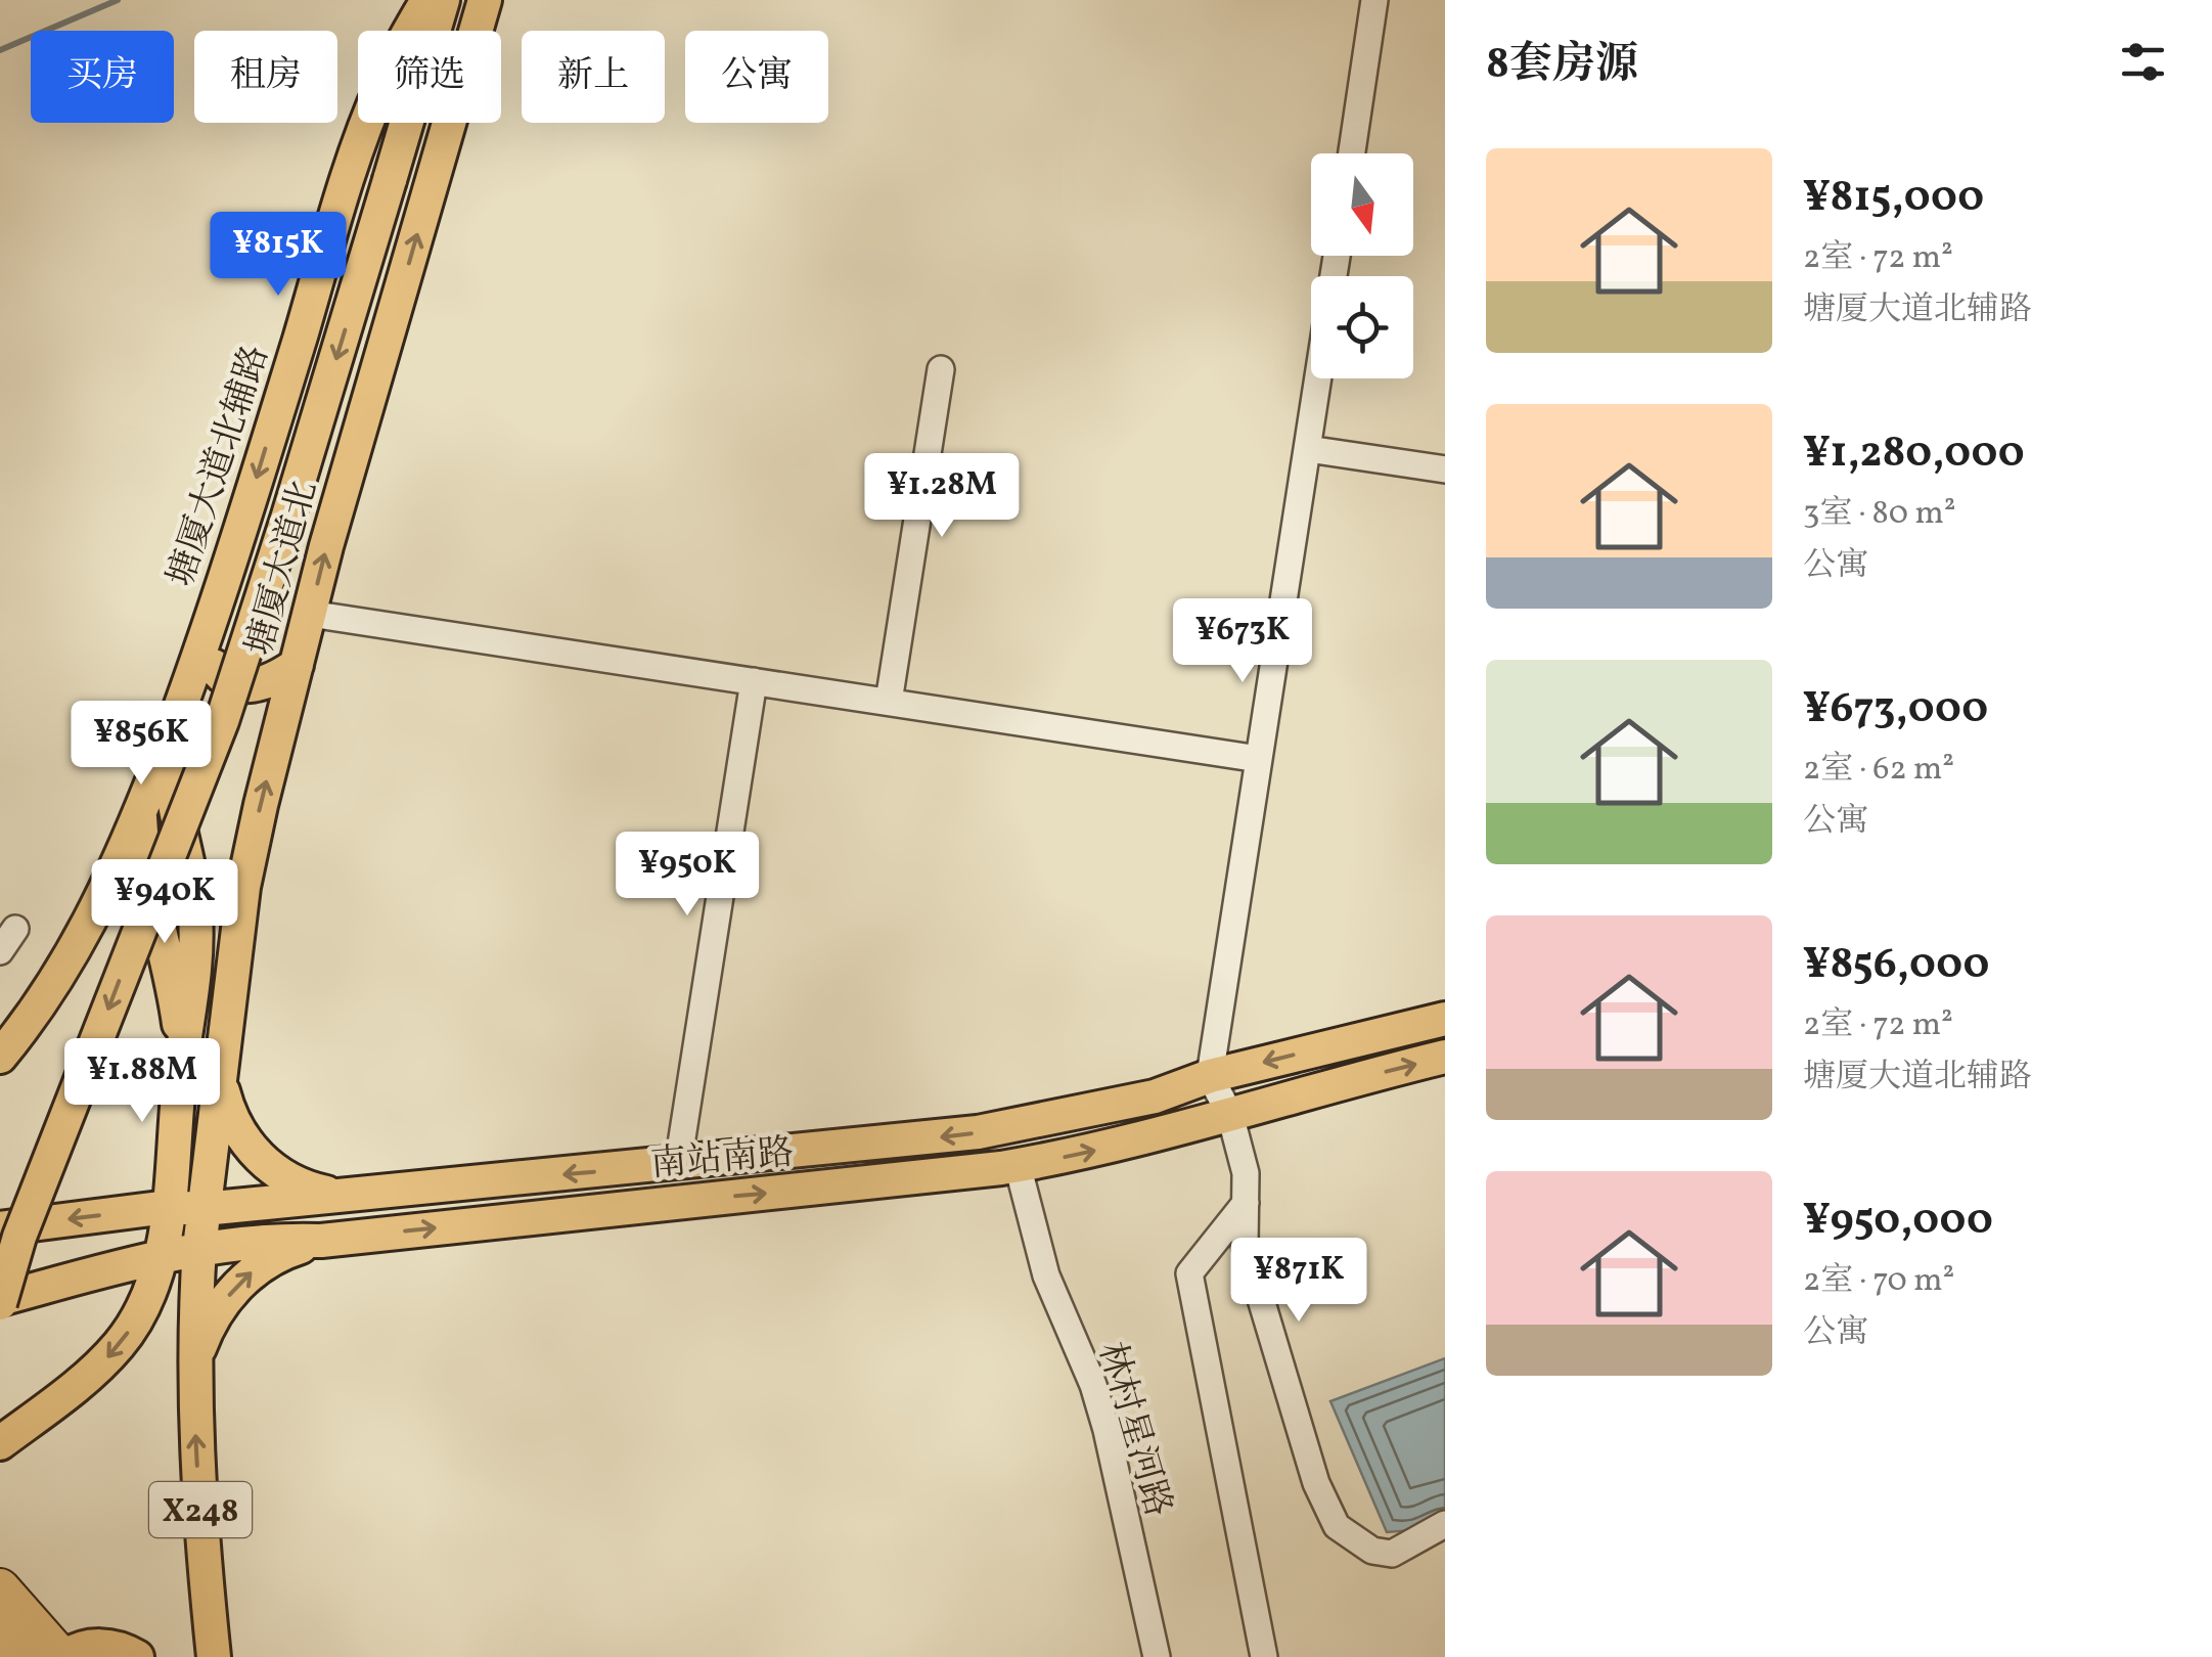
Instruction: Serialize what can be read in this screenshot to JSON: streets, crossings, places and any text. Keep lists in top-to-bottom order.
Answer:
{
  "streets": {
    "main road": [
      "塘厦大道北辅路",
      "塘厦大道北",
      "南站南路",
      "X248"
    ],
    "street": ["林村星河路"]
  },
  "crossings": [
    ["塘厦大道北辅路", "南站南路"],
    ["塘厦大道北", "南站南路"],
    ["南站南路", "林村星河路"]
  ],
  "one_way": ["塘厦大道北辅路"],
  "north": "bottom",
  "page": {
    "heading": "8套房源",
    "chip": [
      "买房",
      "租房",
      "筛选",
      "新上",
      "公寓"
    ],
    "list": [
      {
        "name": "¥815,000",
        "note": "2室 · 72 m² · 塘厦大道北辅路"
      },
      {
        "name": "¥1,280,000",
        "note": "3室 · 80 m² · 公寓"
      },
      {
        "name": "¥673,000",
        "note": "2室 · 62 m² · 公寓"
      },
      {
        "name": "¥856,000",
        "note": "2室 · 72 m² · 塘厦大道北辅路"
      },
      {
        "name": "¥950,000",
        "note": "2室 · 70 m² · 公寓"
      }
    ],
    "price": [
      "¥815K",
      "¥1.28M",
      "¥673K",
      "¥856K",
      "¥950K",
      "¥940K",
      "¥1.88M",
      "¥871K"
    ]
  }
}
